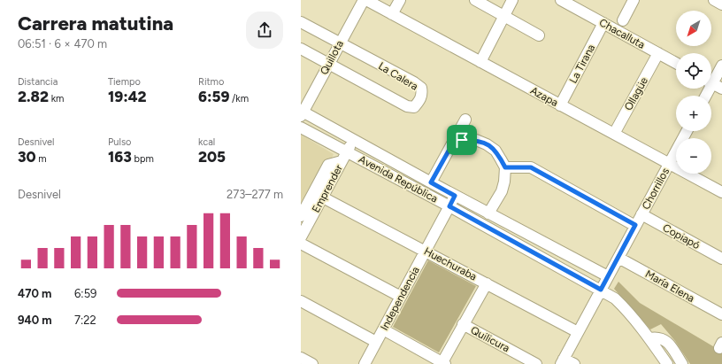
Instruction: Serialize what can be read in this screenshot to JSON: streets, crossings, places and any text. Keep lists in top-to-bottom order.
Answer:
{
  "streets": {
    "street": [
      "Chacalluta",
      "Quillota",
      "La Tirana",
      "La Calera",
      "Ollagüe",
      "Azapa",
      "Avenida República",
      "Emprender",
      "Chorrillos",
      "Copiapó",
      "Huechuraba",
      "María Elena",
      "Independencia",
      "Quilicura"
    ]
  },
  "crossings": [
    ["Chacalluta", "La Tirana"],
    ["Chacalluta", "Ollagüe"],
    ["Quillota", "La Calera"],
    ["Quillota", "Avenida República"],
    ["La Tirana", "Azapa"],
    ["Ollagüe", "Azapa"],
    ["Azapa", "Chorrillos"],
    ["Avenida República", "Emprender"],
    ["Avenida República", "Chorrillos"],
    ["Avenida República", "Independencia"],
    ["Emprender", "Huechuraba"],
    ["Chorrillos", "Copiapó"],
    ["Chorrillos", "Huechuraba"],
    ["Chorrillos", "María Elena"],
    ["Huechuraba", "Independencia"]
  ],
  "north": "bottom left",
  "page": {
    "heading": ["Carrera matutina", "06:51 · 6 × 470 m"],
    "map_buttons": ["+", "−"],
    "stats": [
      ["Distancia", "2.82 km"],
      ["Tiempo", "19:42"],
      ["Ritmo", "6:59 /km"],
      ["Desnivel", "30 m"],
      ["Pulso", "163 bpm"],
      ["kcal", "205"]
    ],
    "chart": ["Desnivel", "273–277 m"],
    "list": [
      {
        "name": "470 m",
        "note": "6:59"
      },
      {
        "name": "940 m",
        "note": "7:22"
      }
    ]
  }
}
